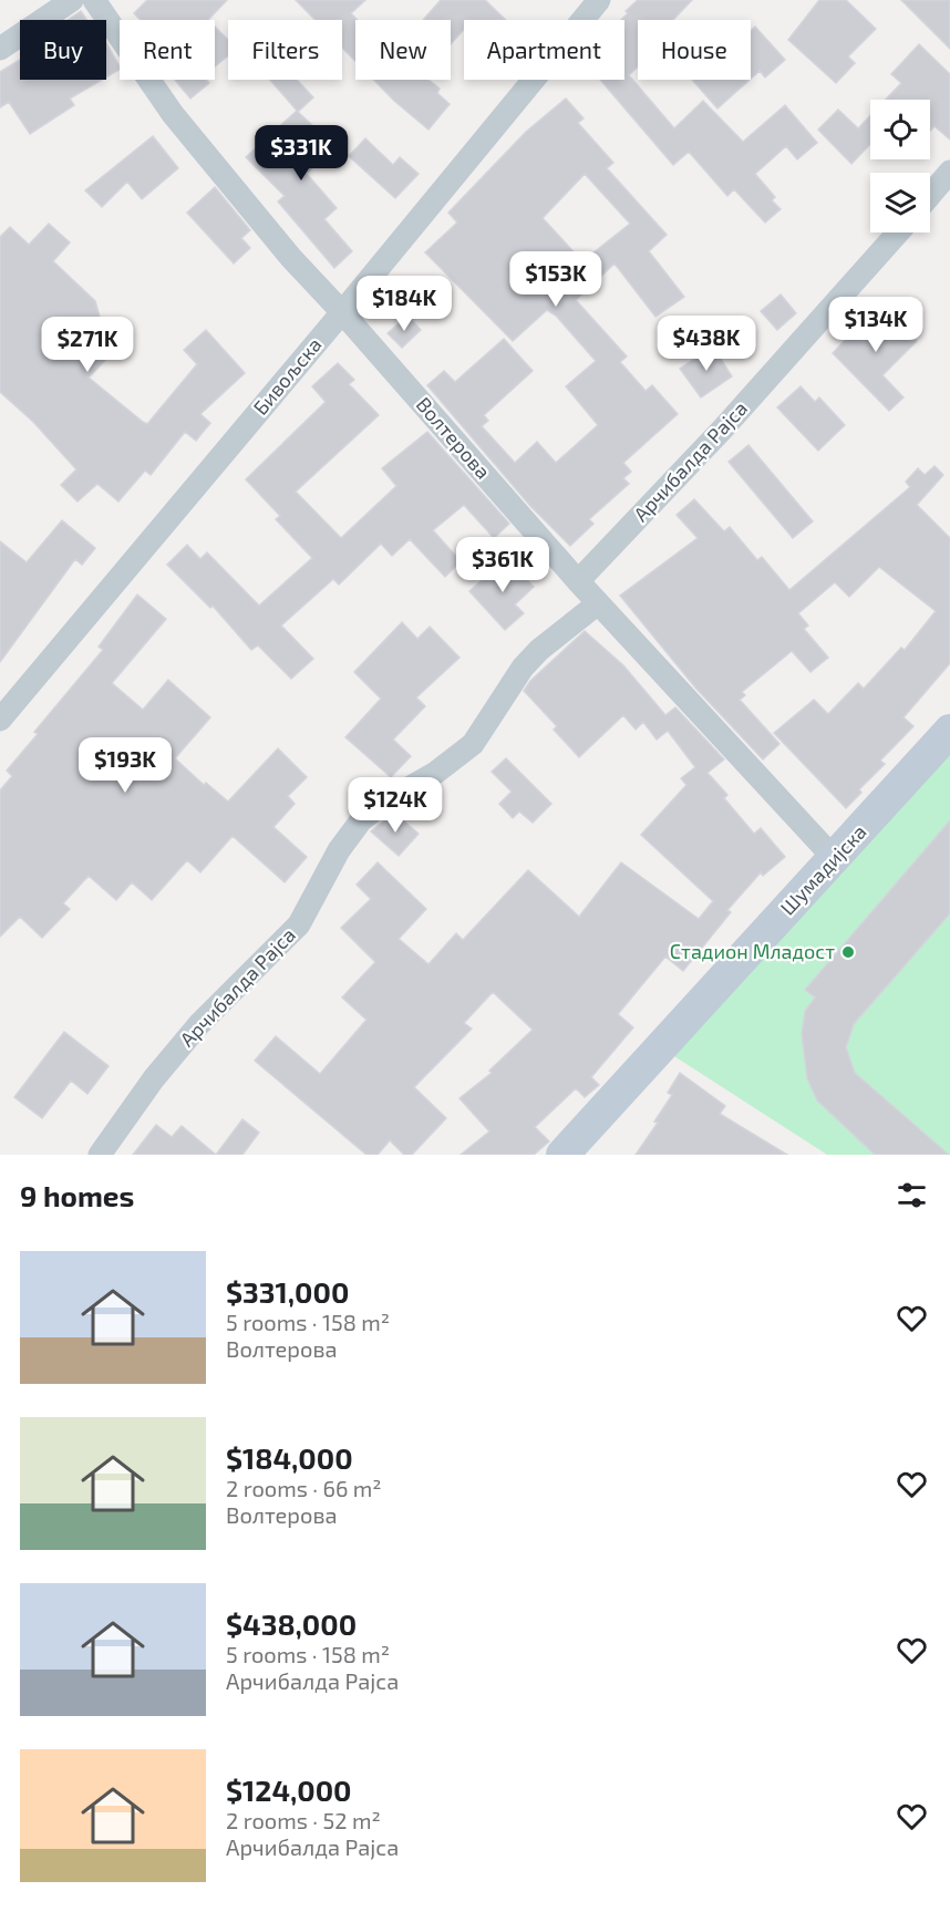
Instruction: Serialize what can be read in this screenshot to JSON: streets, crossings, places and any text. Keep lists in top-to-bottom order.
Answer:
{
  "streets": {
    "street": [
      "Бивољска",
      "Волтерова",
      "Арчибалда Рајса",
      "Шумадијска"
    ]
  },
  "crossings": [
    ["Бивољска", "Волтерова"],
    ["Волтерова", "Арчибалда Рајса"],
    ["Волтерова", "Шумадијска"]
  ],
  "places": ["Стадион Младост"],
  "page": {
    "chip": [
      "Buy",
      "Rent",
      "Filters",
      "New",
      "Apartment",
      "House"
    ],
    "price": [
      "$331K",
      "$153K",
      "$184K",
      "$134K",
      "$438K",
      "$271K",
      "$361K",
      "$193K",
      "$124K"
    ],
    "heading": "9 homes",
    "list": [
      {
        "name": "$331,000",
        "note": "5 rooms · 158 m² · Волтерова"
      },
      {
        "name": "$184,000",
        "note": "2 rooms · 66 m² · Волтерова"
      },
      {
        "name": "$438,000",
        "note": "5 rooms · 158 m² · Арчибалда Рајса"
      },
      {
        "name": "$124,000",
        "note": "2 rooms · 52 m² · Арчибалда Рајса"
      }
    ]
  }
}
